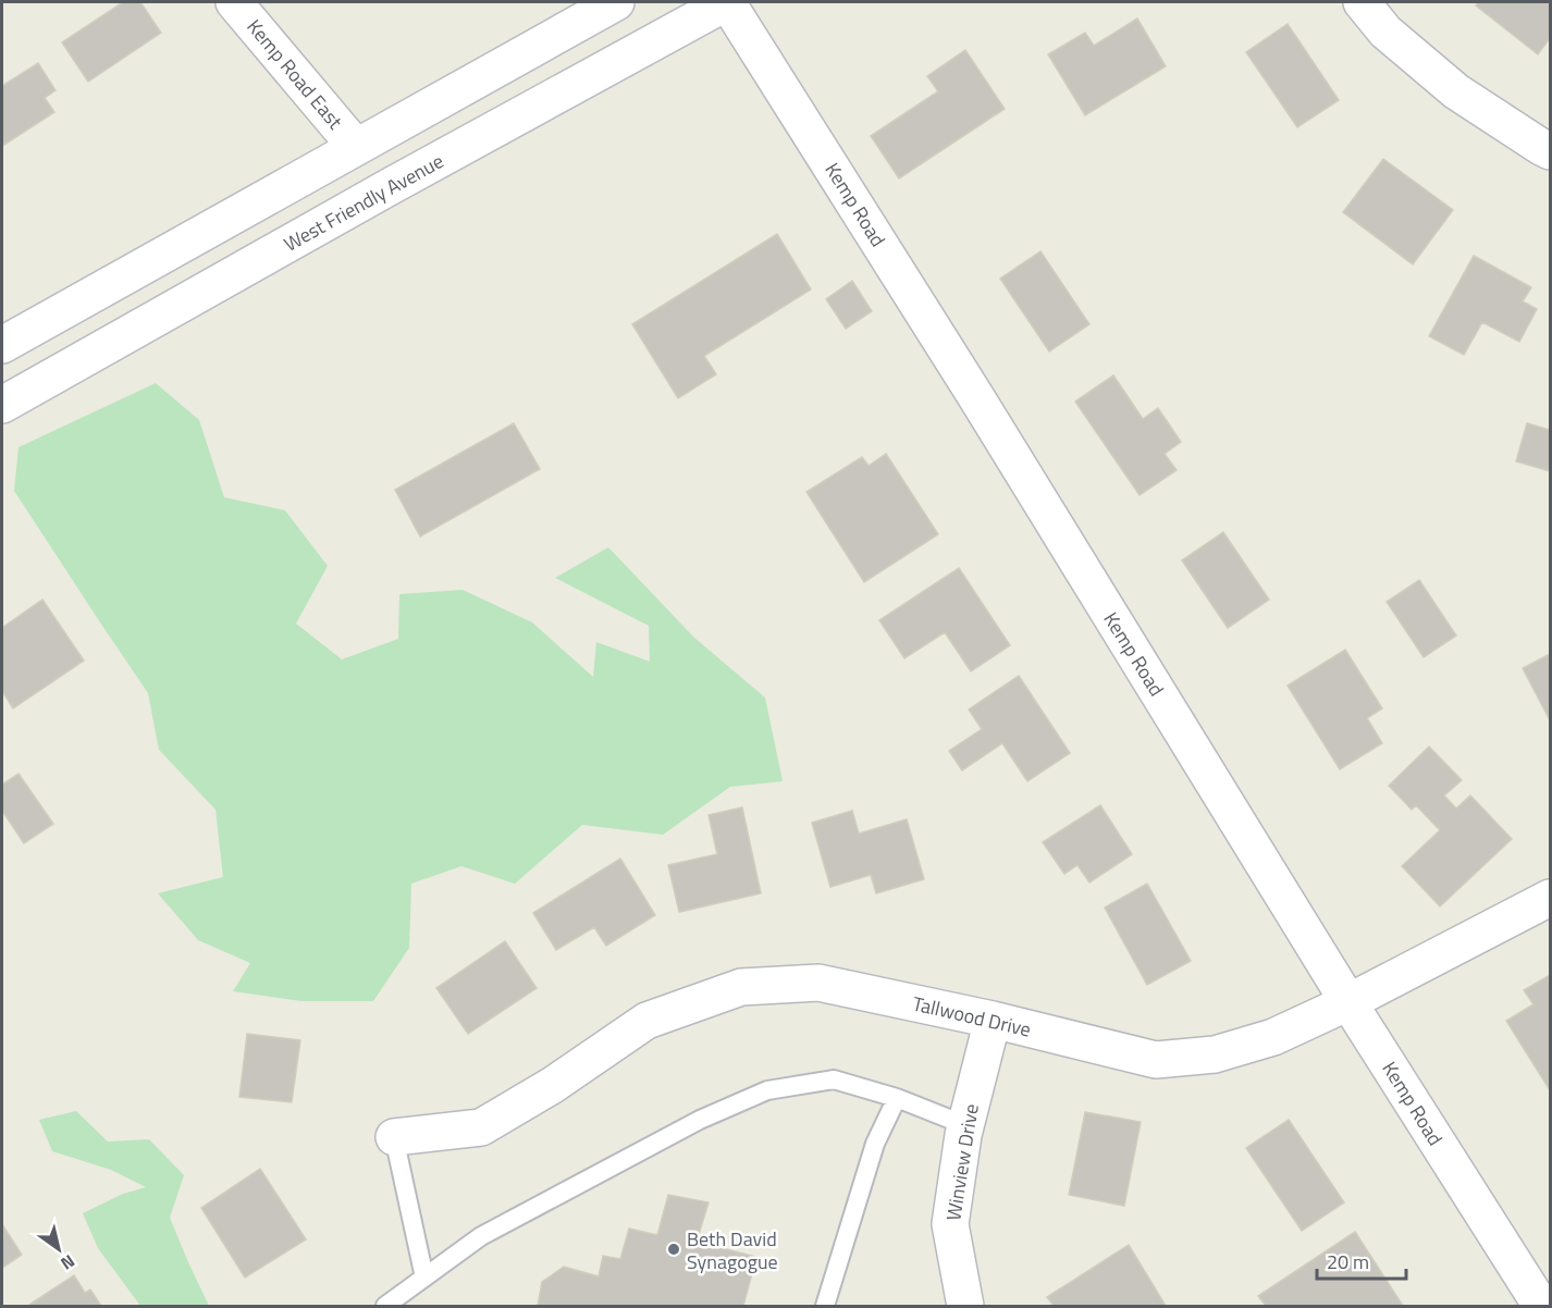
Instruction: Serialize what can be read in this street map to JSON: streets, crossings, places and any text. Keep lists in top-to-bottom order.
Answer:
{
  "streets": {
    "street": [
      "Kemp Road East",
      "West Friendly Avenue",
      "Kemp Road",
      "Tallwood Drive",
      "Winview Drive"
    ]
  },
  "crossings": [
    ["West Friendly Avenue", "Kemp Road"],
    ["Kemp Road", "Tallwood Drive"],
    ["Tallwood Drive", "Winview Drive"]
  ],
  "places": ["Beth David Synagogue"],
  "scale_bar": "20 m",
  "north": "bottom right"
}
